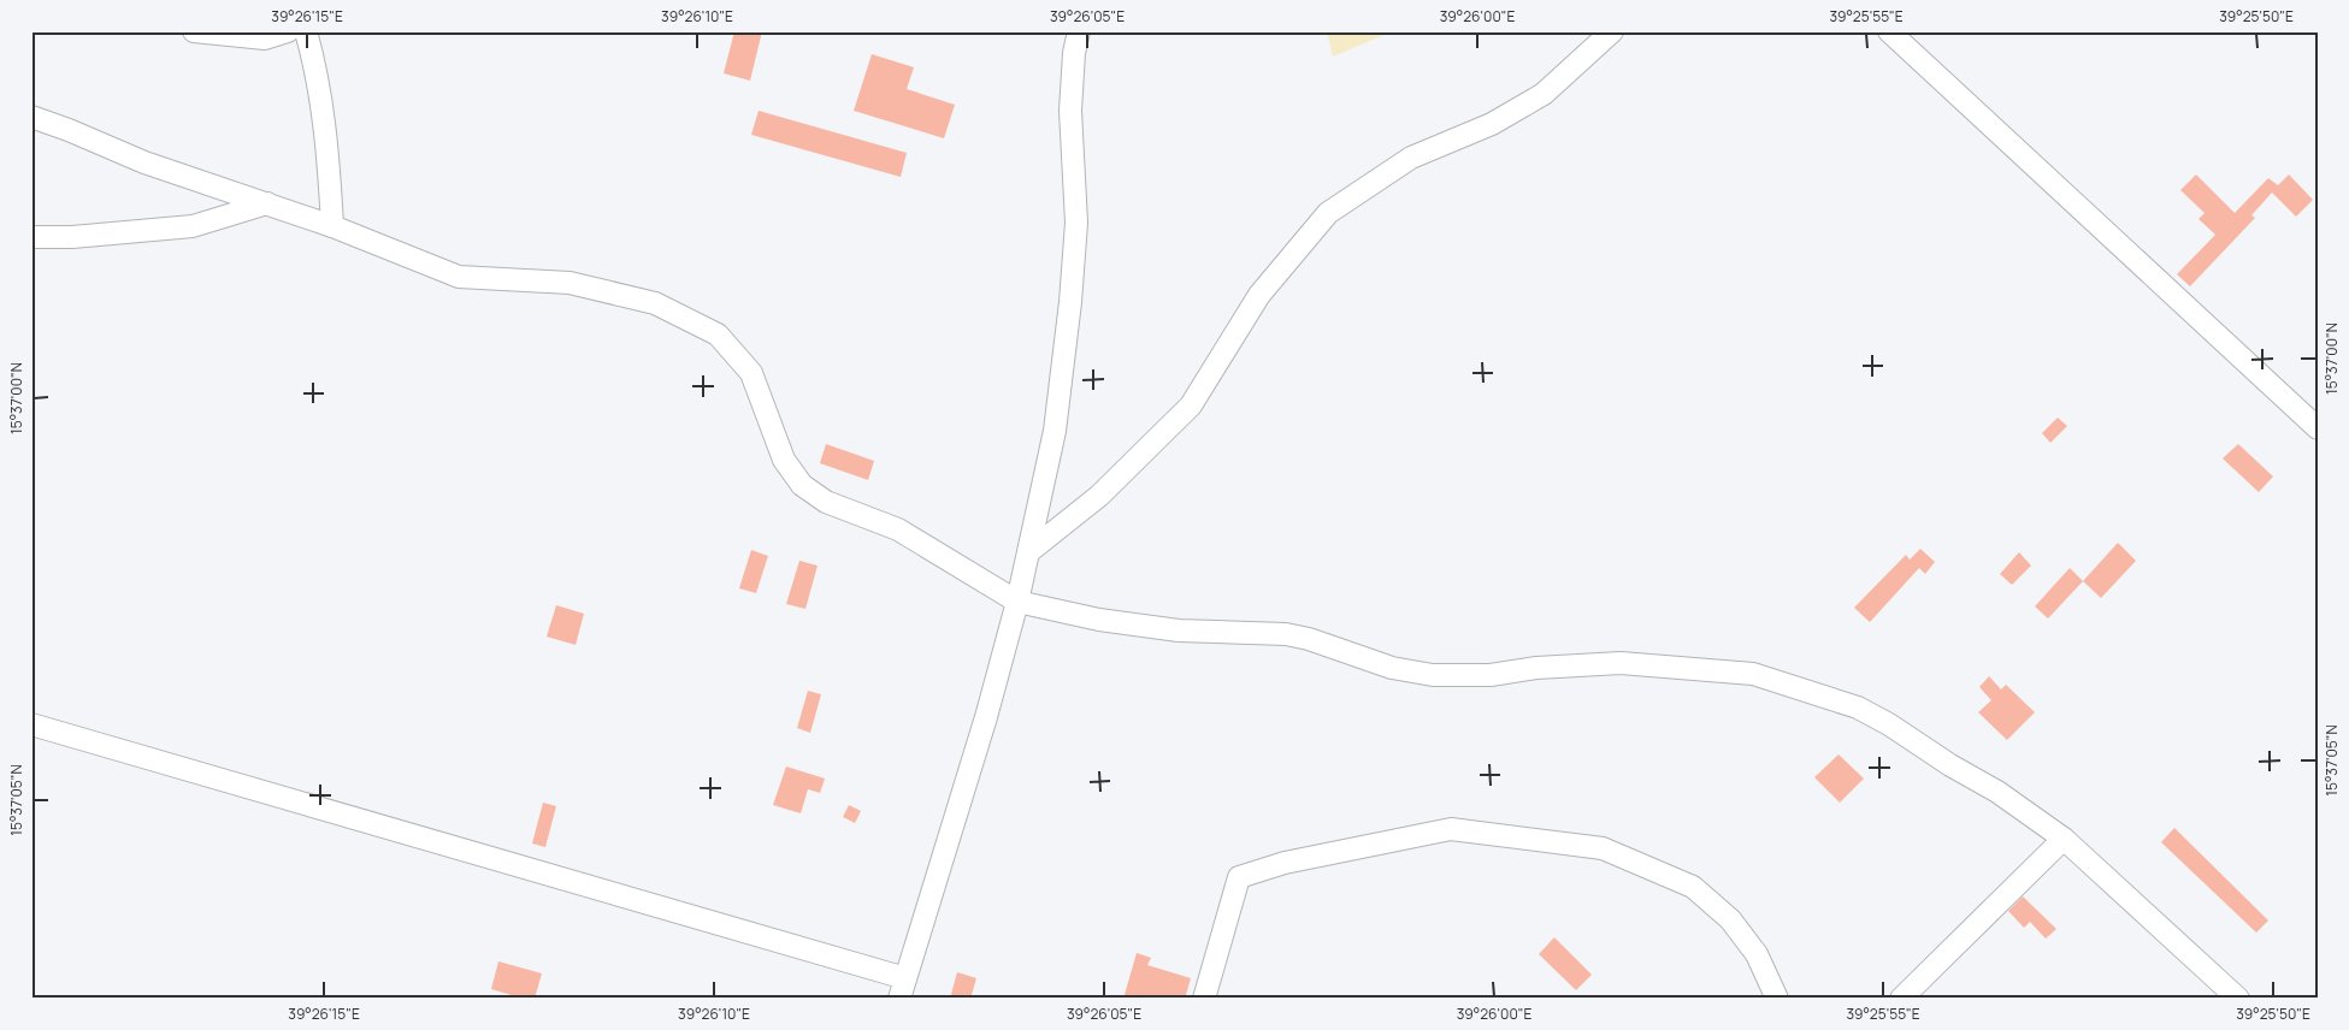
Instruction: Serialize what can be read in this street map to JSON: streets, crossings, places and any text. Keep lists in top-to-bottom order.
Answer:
{
  "coordinates": [
    "39°26'15\"E",
    "39°26'10\"E",
    "39°26'05\"E",
    "39°26'00\"E",
    "39°25'55\"E",
    "39°25'50\"E",
    "15°37'00\"N",
    "15°37'05\"N"
  ]
}
